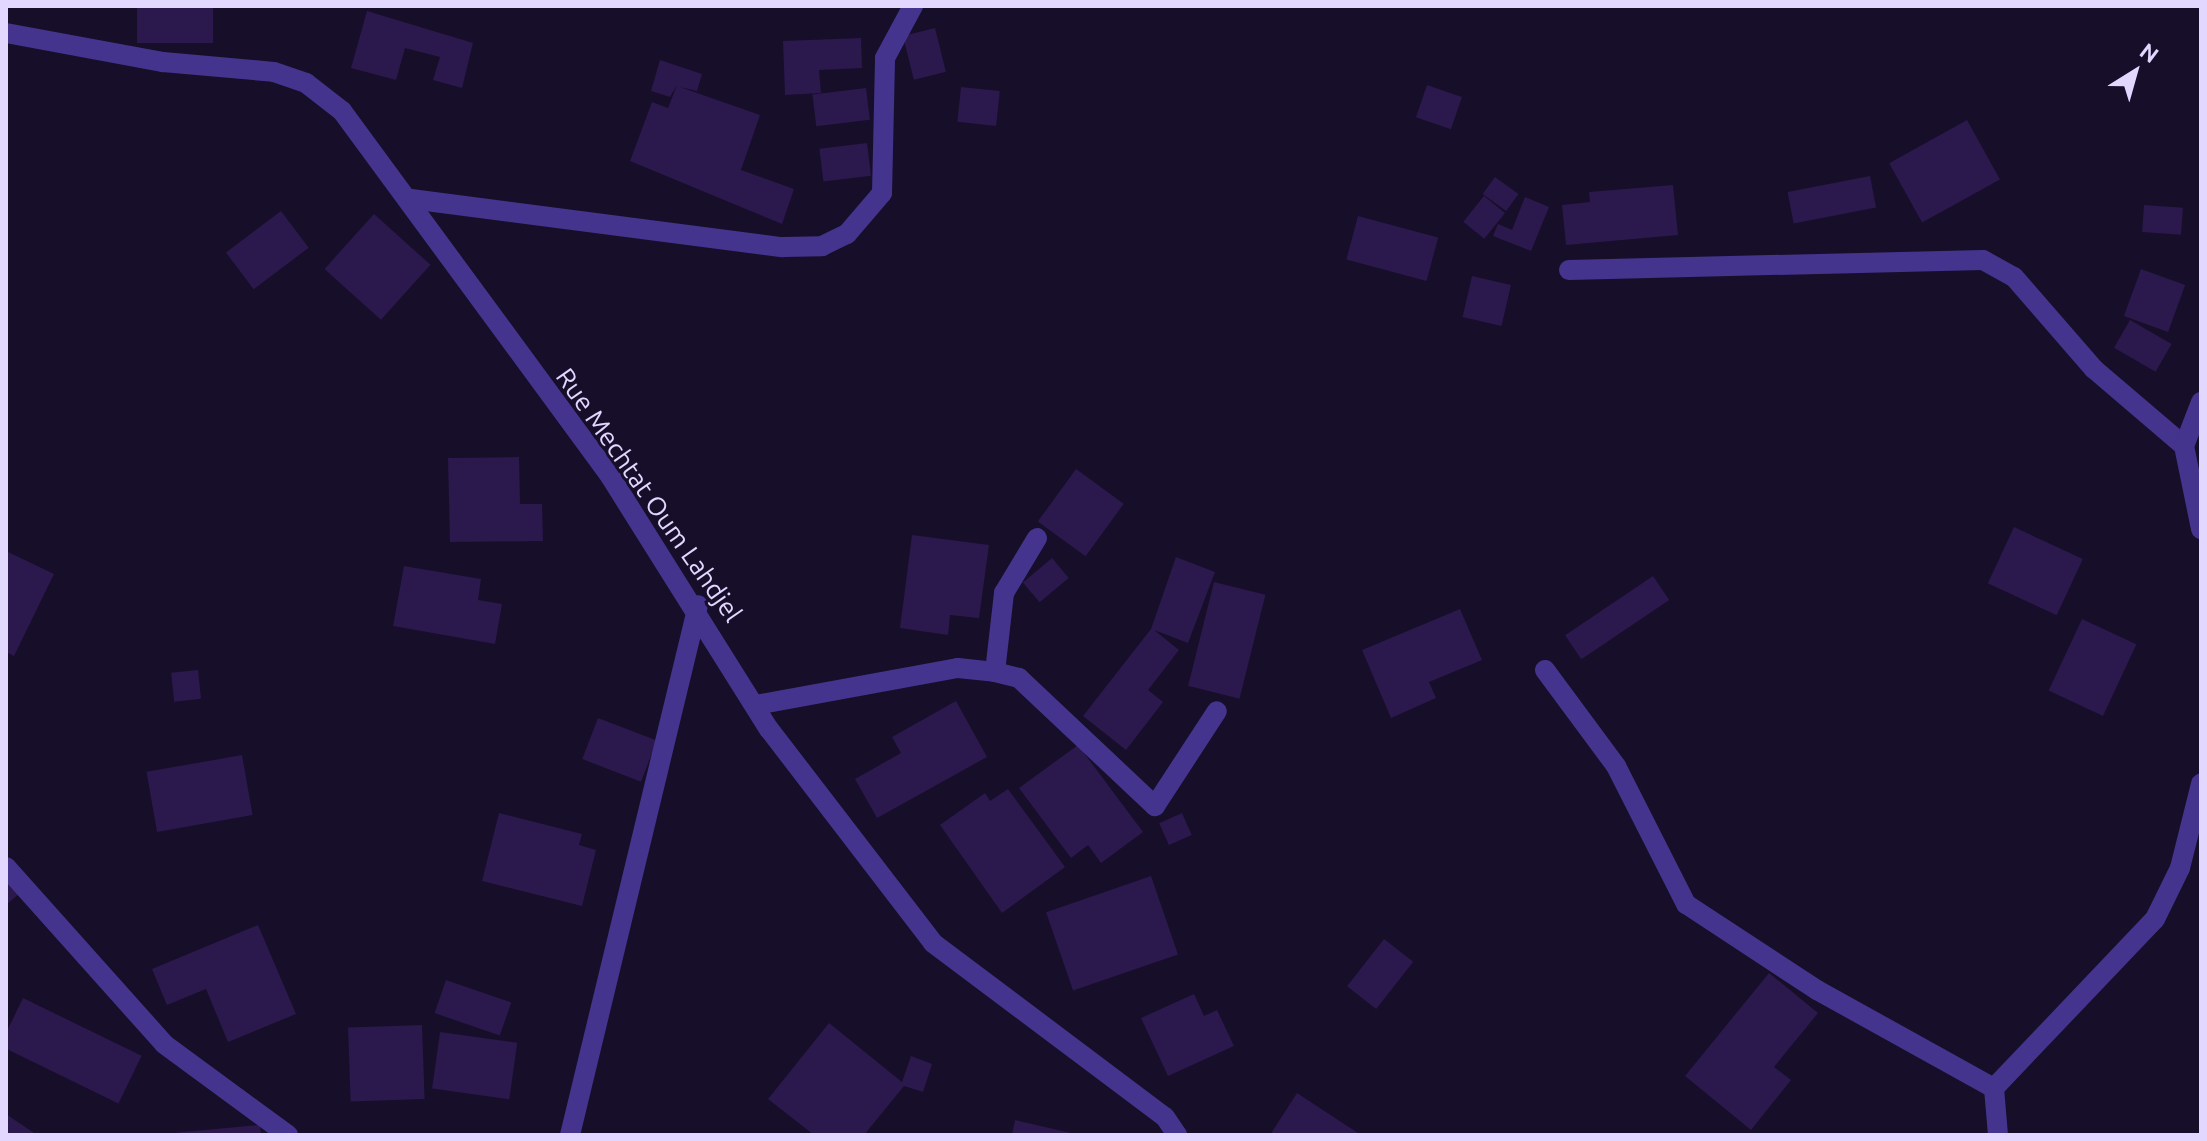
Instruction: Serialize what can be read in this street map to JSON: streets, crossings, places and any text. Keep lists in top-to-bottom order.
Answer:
{
  "streets": {
    "street": ["Rue Mechtat Oum Lahdjel"]
  },
  "north": "top right"
}
